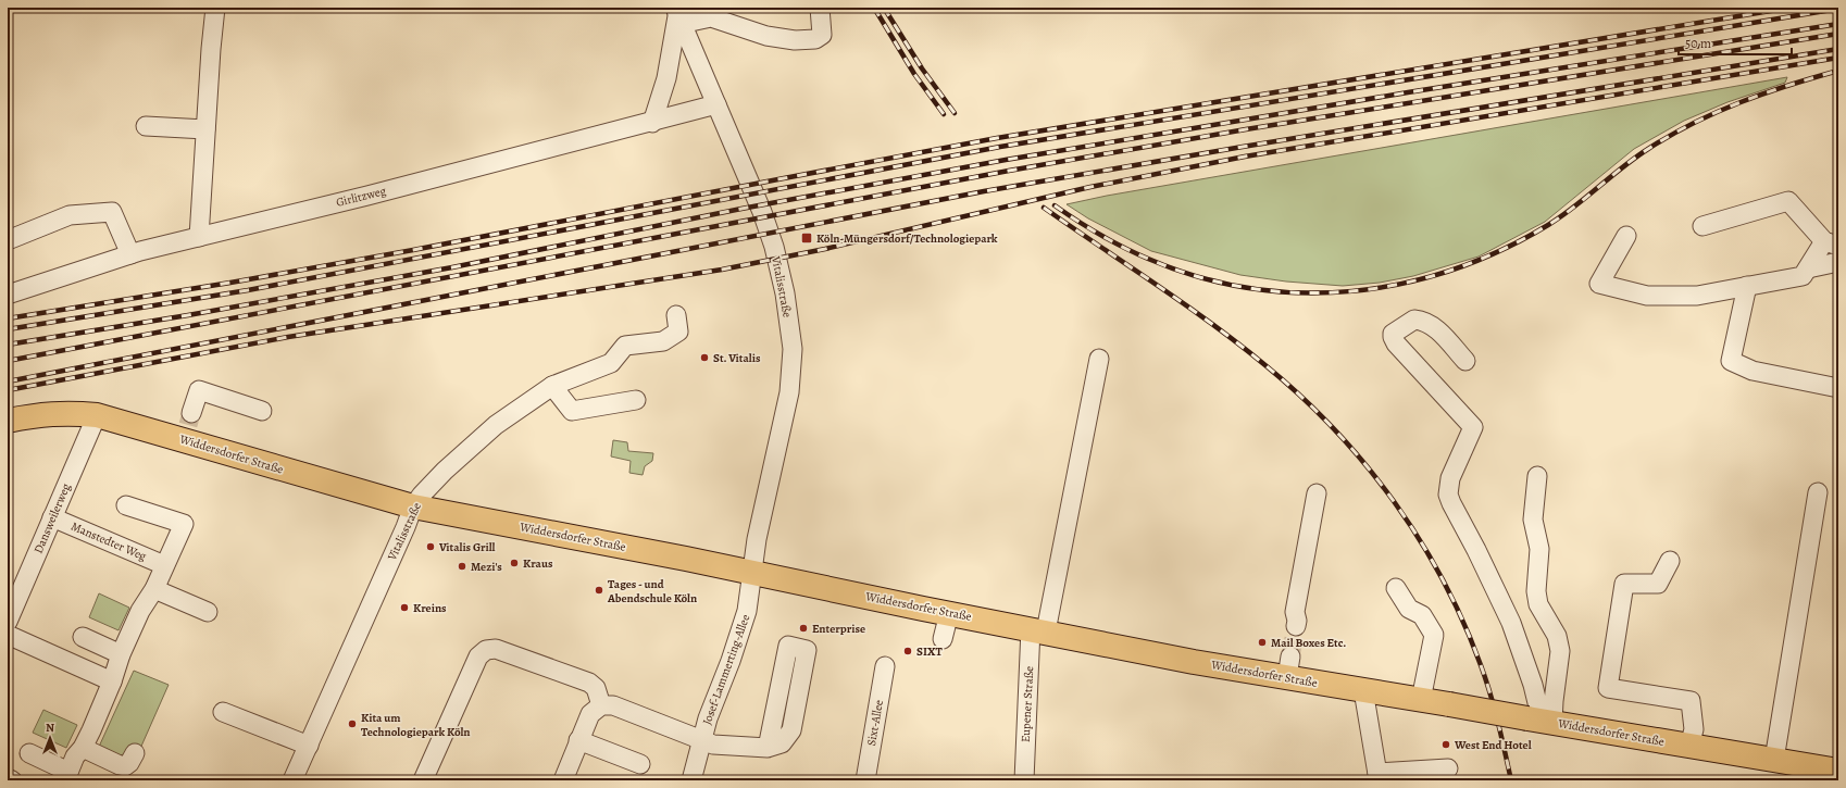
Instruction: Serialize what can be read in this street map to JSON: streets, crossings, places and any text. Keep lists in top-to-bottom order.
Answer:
{
  "streets": {
    "main road": ["Widdersdorfer Straße"],
    "street": [
      "Girlitzweg",
      "Vitalisstraße",
      "Dansweilerweg",
      "Manstedter Weg",
      "Josef-Lammerting-Allee",
      "Eupener Straße",
      "Sixt-Allee"
    ]
  },
  "crossings": [
    ["Girlitzweg", "Vitalisstraße"],
    ["Vitalisstraße", "Widdersdorfer Straße"],
    ["Vitalisstraße", "Josef-Lammerting-Allee"],
    ["Widdersdorfer Straße", "Dansweilerweg"],
    ["Widdersdorfer Straße", "Josef-Lammerting-Allee"],
    ["Widdersdorfer Straße", "Eupener Straße"],
    ["Dansweilerweg", "Manstedter Weg"]
  ],
  "places": {
    "transit": ["Köln-Müngersdorf/Technologiepark"],
    "other": [
      "St. Vitalis",
      "Vitalis Grill",
      "Kraus",
      "Mezi's",
      "Tages - und Abendschule Köln",
      "Kreins",
      "Enterprise",
      "Mail Boxes Etc.",
      "SIXT",
      "Kita um Technologiepark Köln",
      "West End Hotel"
    ]
  },
  "scale_bar": "50 m",
  "north": "top"
}
